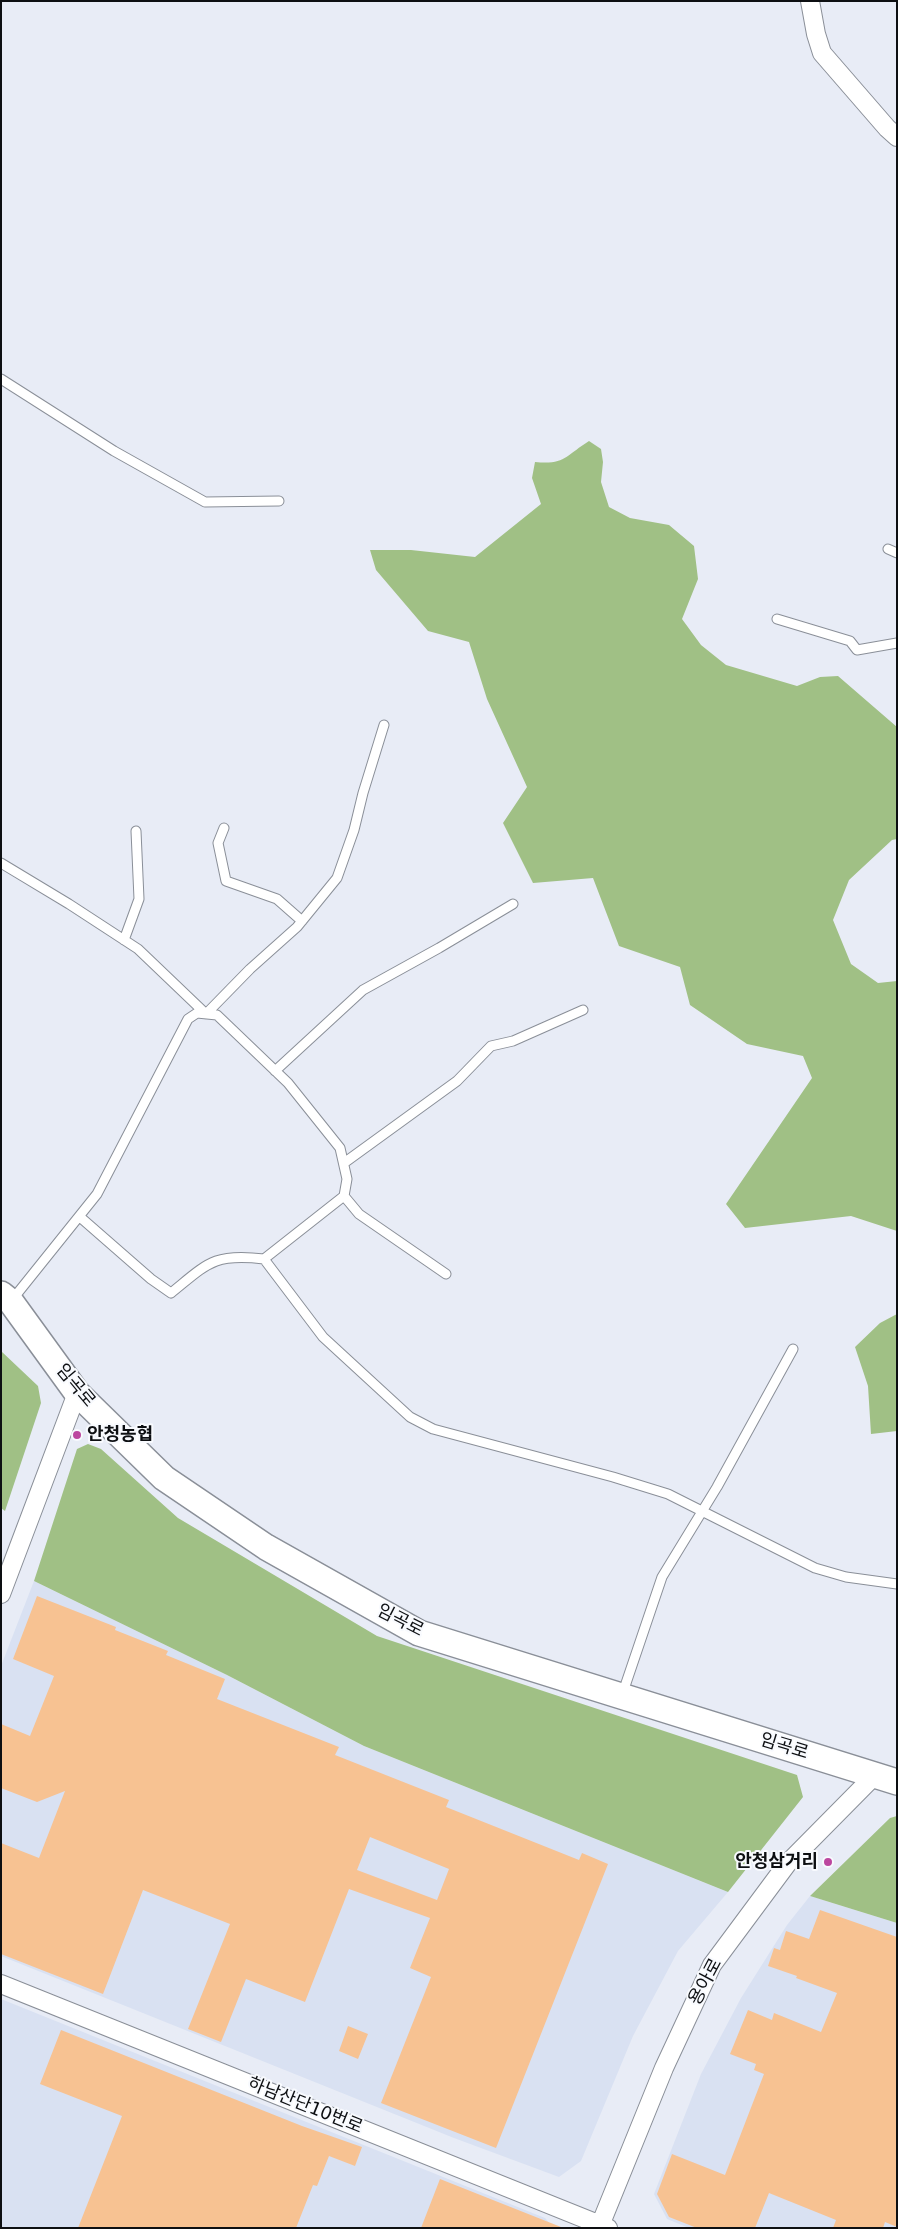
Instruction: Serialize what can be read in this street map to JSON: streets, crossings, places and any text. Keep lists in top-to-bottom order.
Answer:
{
  "streets": {
    "main road": ["임곡로"],
    "street": ["용아로", "하남산단10번로"]
  },
  "crossings": [
    ["임곡로", "용아로"],
    ["용아로", "하남산단10번로"]
  ],
  "places": ["안청농협", "안청삼거리"]
}
